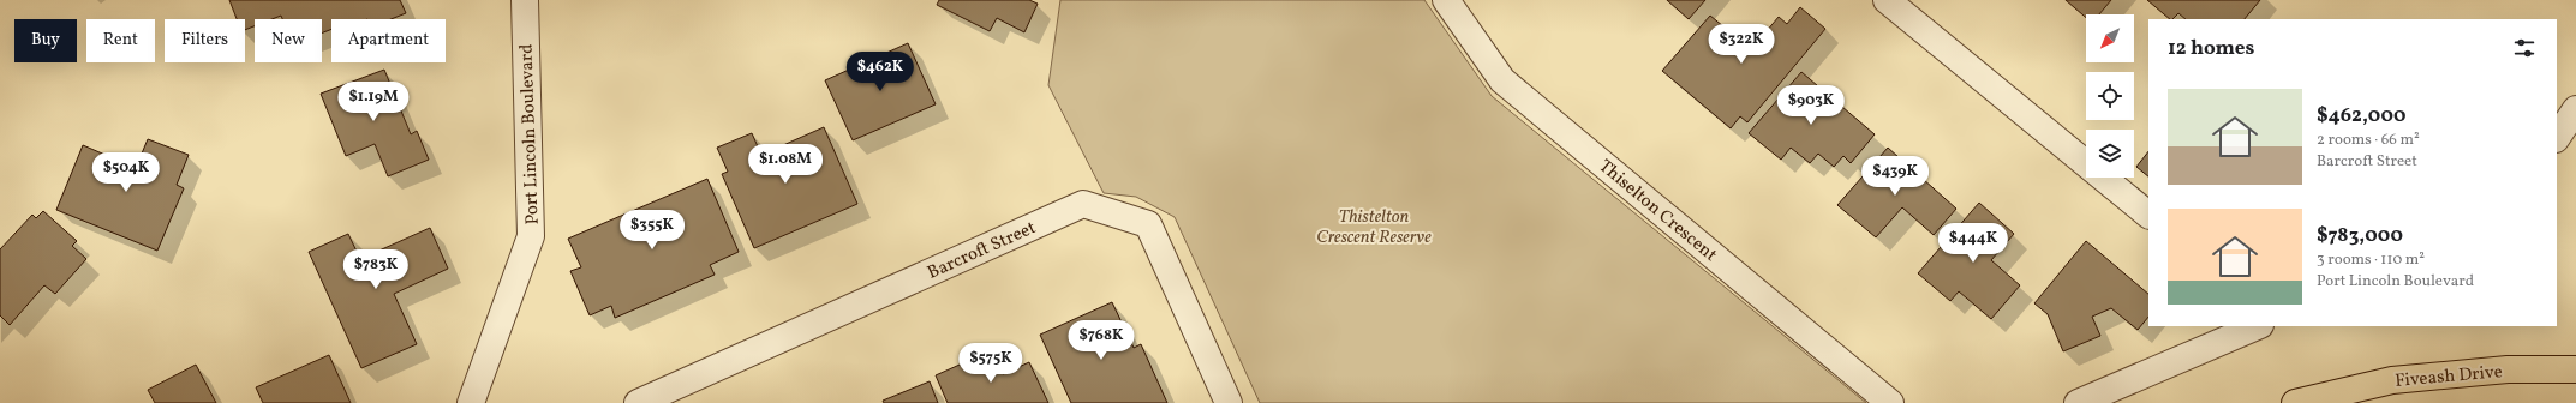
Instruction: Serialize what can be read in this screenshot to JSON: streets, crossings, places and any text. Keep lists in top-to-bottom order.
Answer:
{
  "streets": {
    "main road": ["Fiveash Drive"],
    "street": ["Port Lincoln Boulevard", "Thiselton Crescent", "Barcroft Street"]
  },
  "parks": ["Thistelton Crescent Reserve"],
  "north": "bottom left",
  "page": {
    "chip": [
      "Buy",
      "Rent",
      "Filters",
      "New",
      "Apartment"
    ],
    "heading": "12 homes",
    "price": [
      "$322K",
      "$462K",
      "$1.19M",
      "$903K",
      "$1.08M",
      "$504K",
      "$439K",
      "$355K",
      "$444K",
      "$783K",
      "$768K",
      "$575K"
    ],
    "list": [
      {
        "name": "$462,000",
        "note": "2 rooms · 66 m² · Barcroft Street"
      },
      {
        "name": "$783,000",
        "note": "3 rooms · 110 m² · Port Lincoln Boulevard"
      }
    ]
  }
}
